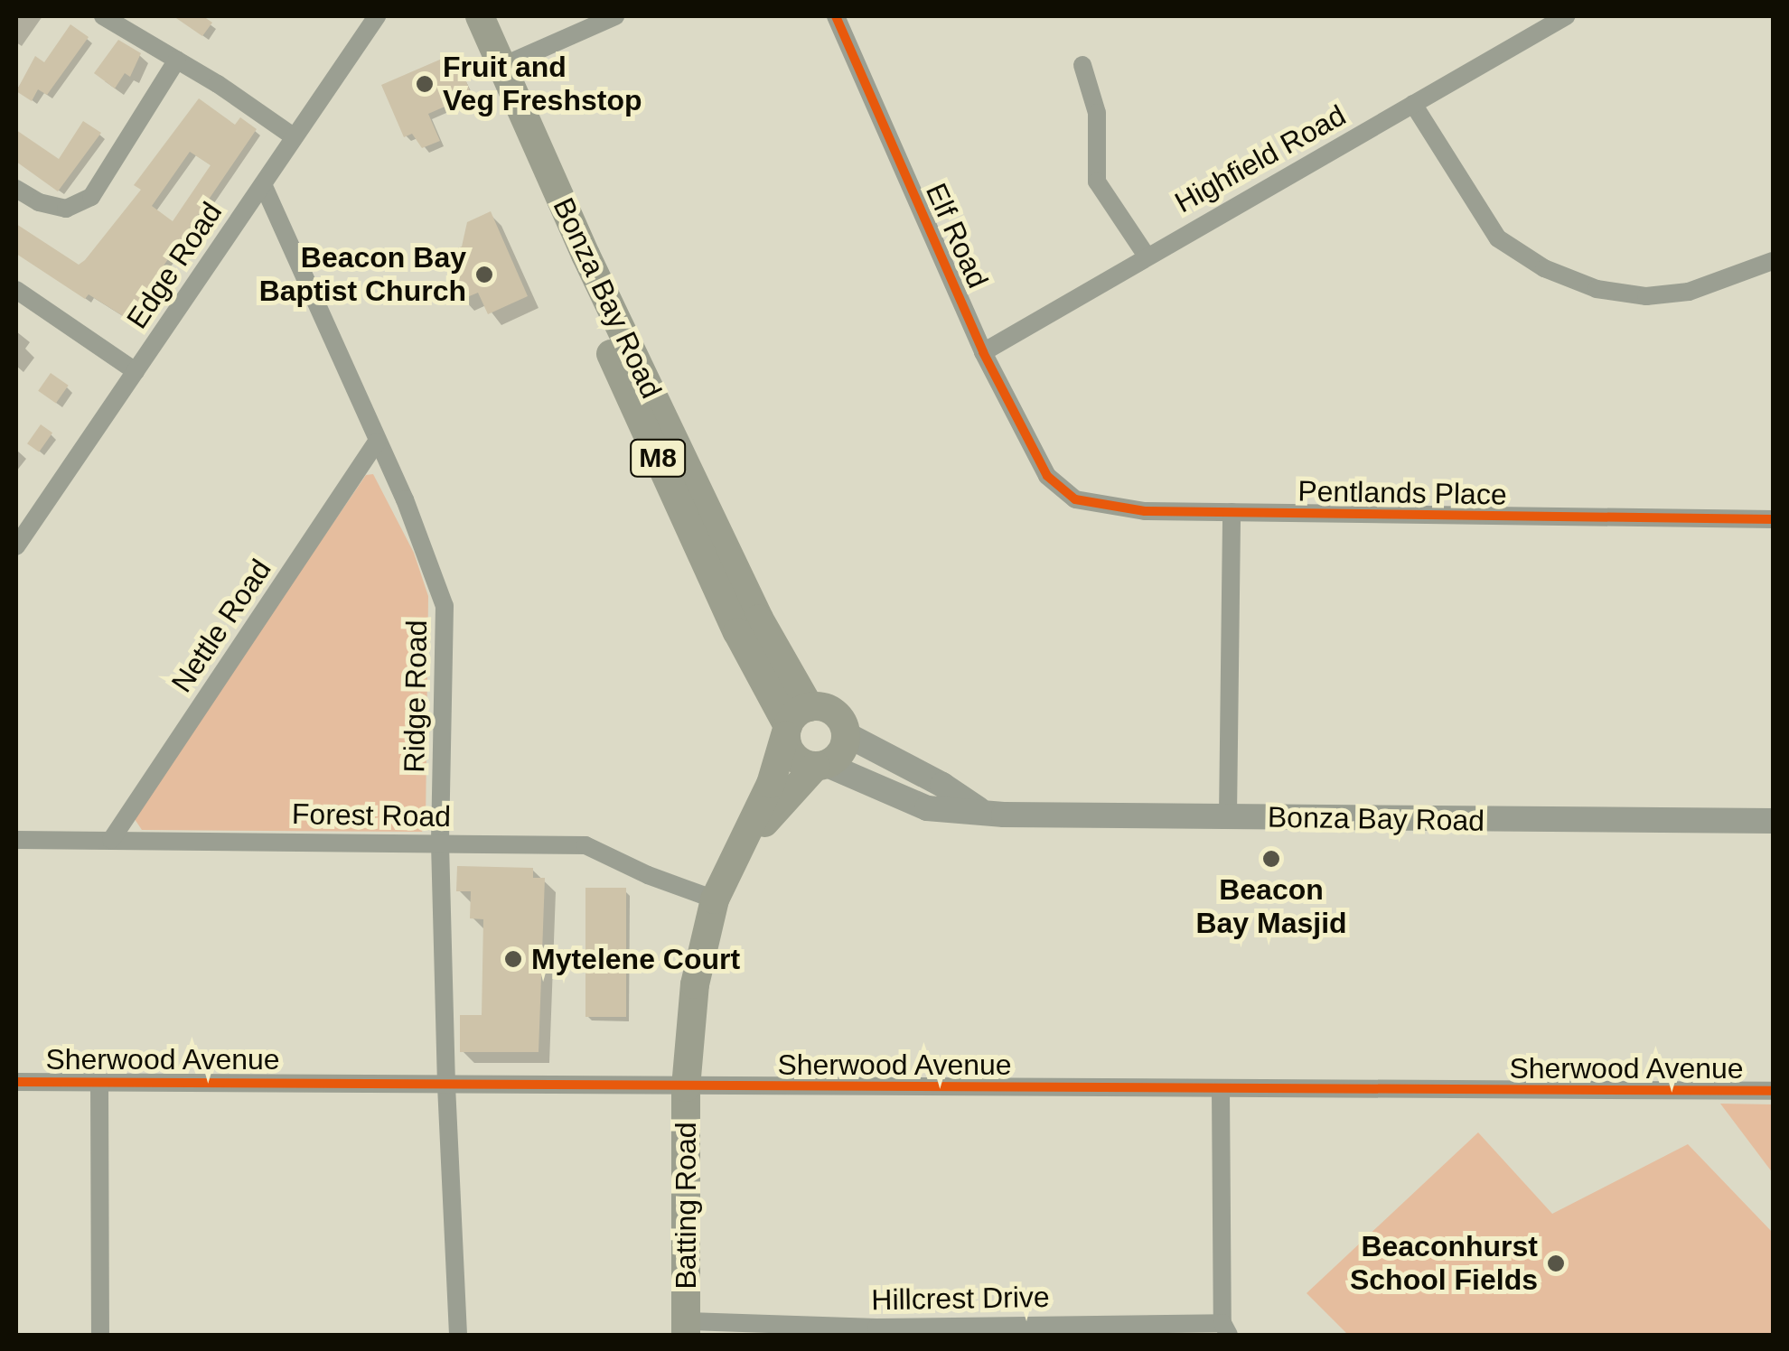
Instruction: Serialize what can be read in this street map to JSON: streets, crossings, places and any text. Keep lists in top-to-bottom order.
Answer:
{
  "streets": {
    "main road": ["Bonza Bay Road", "M8", "Batting Road"],
    "street": [
      "Highfield Road",
      "Elf Road",
      "Edge Road",
      "Pentlands Place",
      "Nettle Road",
      "Ridge Road",
      "Forest Road",
      "Sherwood Avenue",
      "Hillcrest Drive"
    ]
  },
  "crossings": [
    ["Highfield Road", "Elf Road"],
    ["Elf Road", "Pentlands Place"],
    ["Edge Road", "Ridge Road"],
    ["Bonza Bay Road", "Batting Road"],
    ["Nettle Road", "Ridge Road"],
    ["Nettle Road", "Forest Road"],
    ["Ridge Road", "Forest Road"],
    ["Ridge Road", "Sherwood Avenue"],
    ["Forest Road", "Batting Road"],
    ["Sherwood Avenue", "Batting Road"],
    ["Batting Road", "Hillcrest Drive"]
  ],
  "places": [
    "Fruit and Veg Freshstop",
    "Beacon Bay Baptist Church",
    "Beacon Bay Masjid",
    "Mytelene Court",
    "Beaconhurst School Fields"
  ]
}
